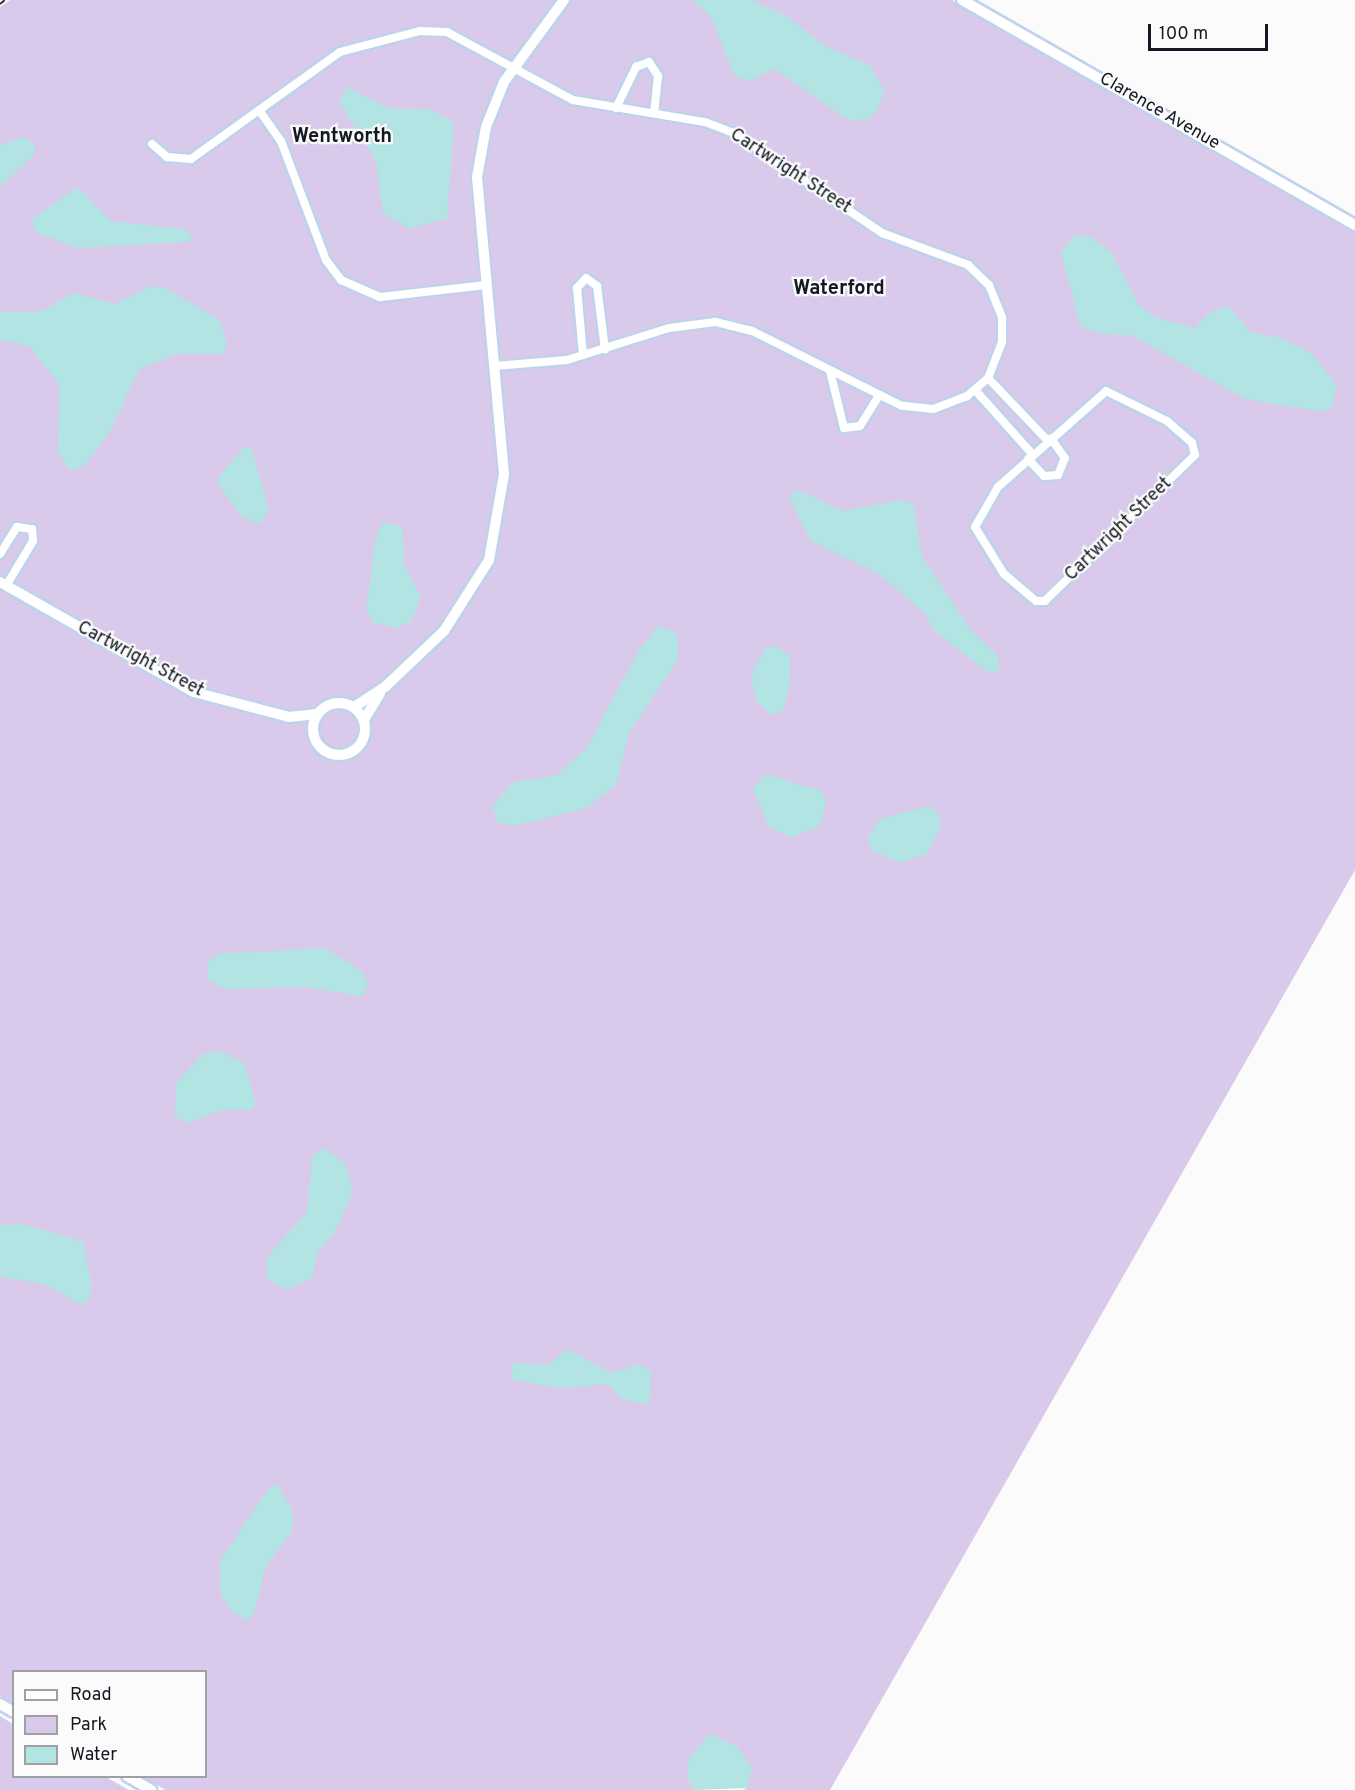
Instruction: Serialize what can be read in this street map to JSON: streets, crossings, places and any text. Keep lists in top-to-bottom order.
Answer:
{
  "streets": {
    "street": ["Clarence Avenue", "Cartwright Street"]
  },
  "districts": ["Wentworth", "Waterford"],
  "legend": ["Road", "Park", "Water"],
  "scale_bar": "100 m"
}
